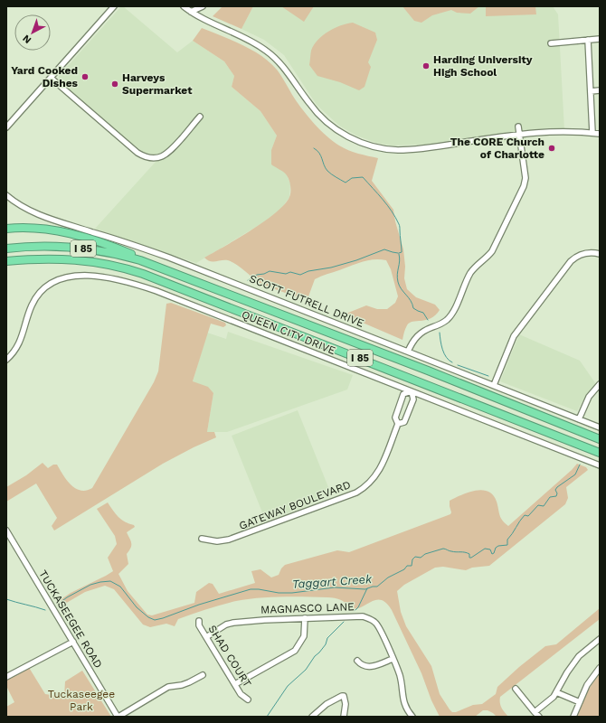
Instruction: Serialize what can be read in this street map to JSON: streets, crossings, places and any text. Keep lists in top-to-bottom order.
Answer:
{
  "streets": {
    "highway": ["I 85"],
    "street": [
      "SCOTT FUTRELL DRIVE",
      "QUEEN CITY DRIVE",
      "GATEWAY BOULEVARD",
      "MAGNASCO LANE",
      "TUCKASEEGEE ROAD",
      "SHAD COURT"
    ]
  },
  "crossings": [
    ["QUEEN CITY DRIVE", "GATEWAY BOULEVARD"],
    ["MAGNASCO LANE", "SHAD COURT"]
  ],
  "water": ["Taggart Creek"],
  "parks": ["Tuckaseegee Park"],
  "places": [
    "Harding University High School",
    "Yard Cooked Dishes",
    "Harveys Supermarket",
    "The CORE Church of Charlotte"
  ],
  "north": "bottom left"
}
